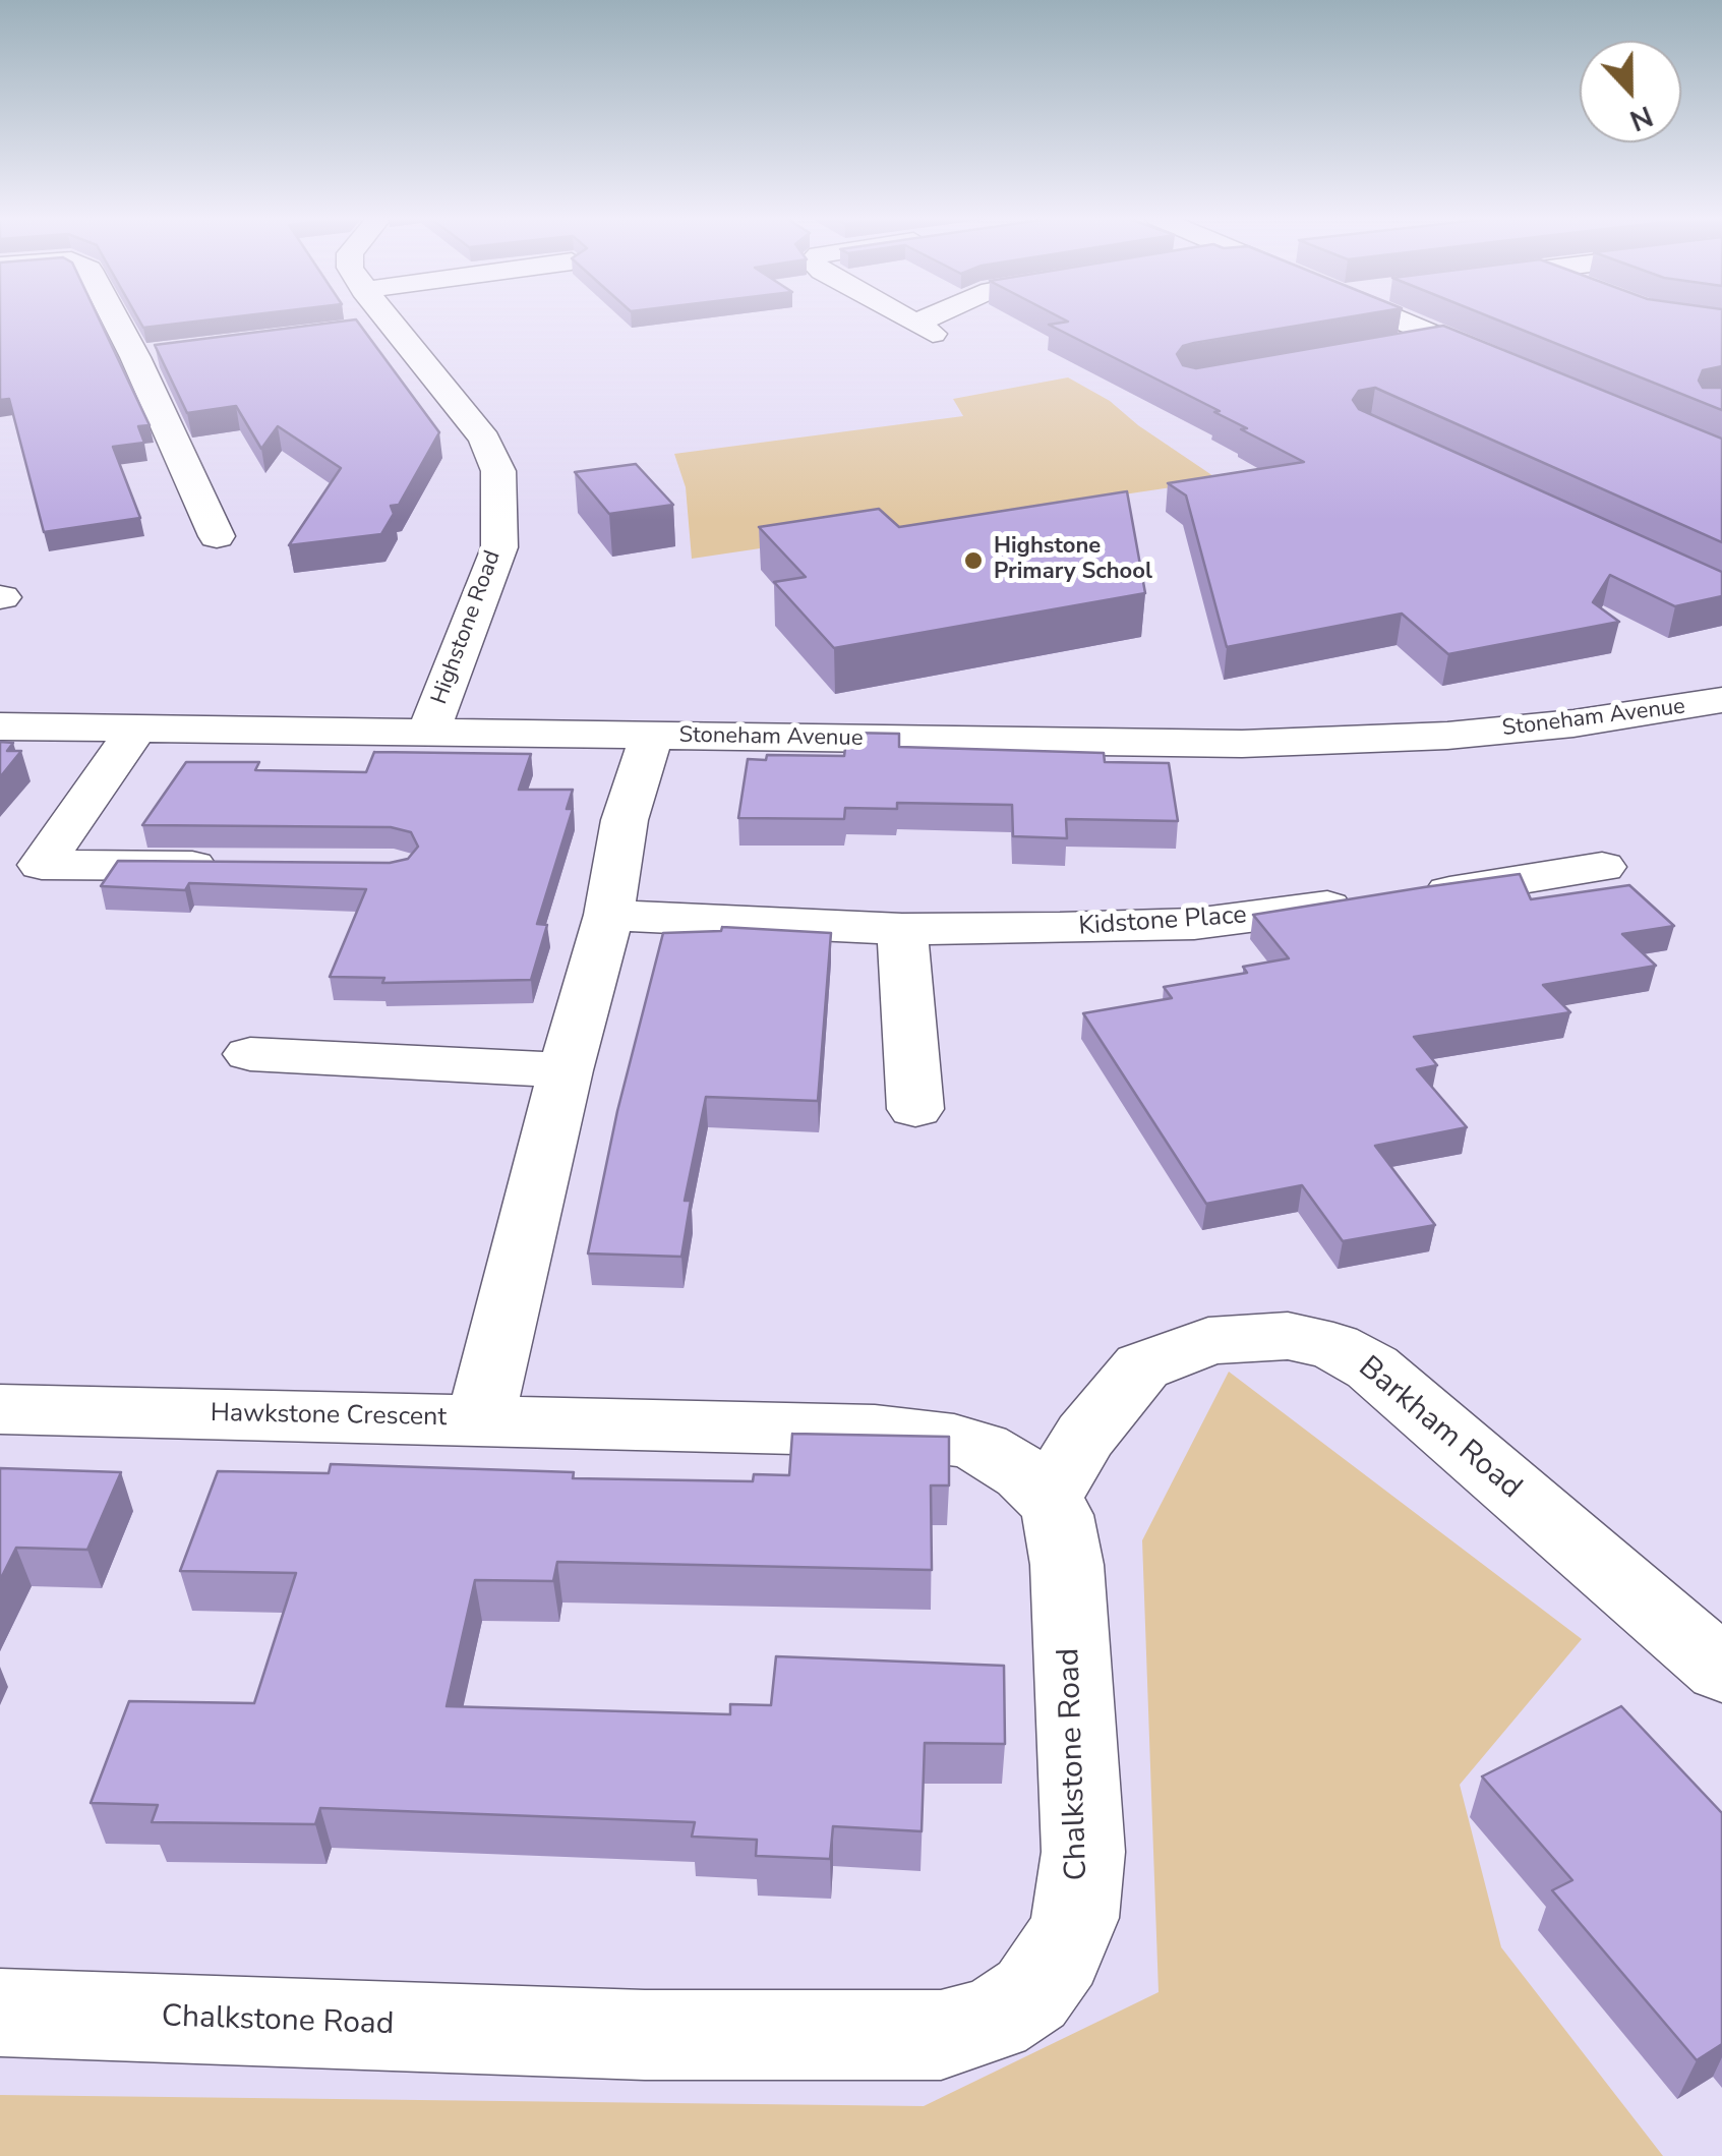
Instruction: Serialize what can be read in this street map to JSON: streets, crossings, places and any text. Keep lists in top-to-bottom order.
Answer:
{
  "streets": {
    "street": [
      "Highstone Road",
      "Stoneham Avenue",
      "Kidstone Place",
      "Hawkstone Crescent",
      "Barkham Road",
      "Chalkstone Road"
    ]
  },
  "crossings": [
    ["Highstone Road", "Stoneham Avenue"],
    ["Stoneham Avenue", "Hawkstone Crescent"],
    ["Kidstone Place", "Hawkstone Crescent"],
    ["Barkham Road", "Chalkstone Road"]
  ],
  "places": ["Highstone Primary School"],
  "north": "bottom"
}
